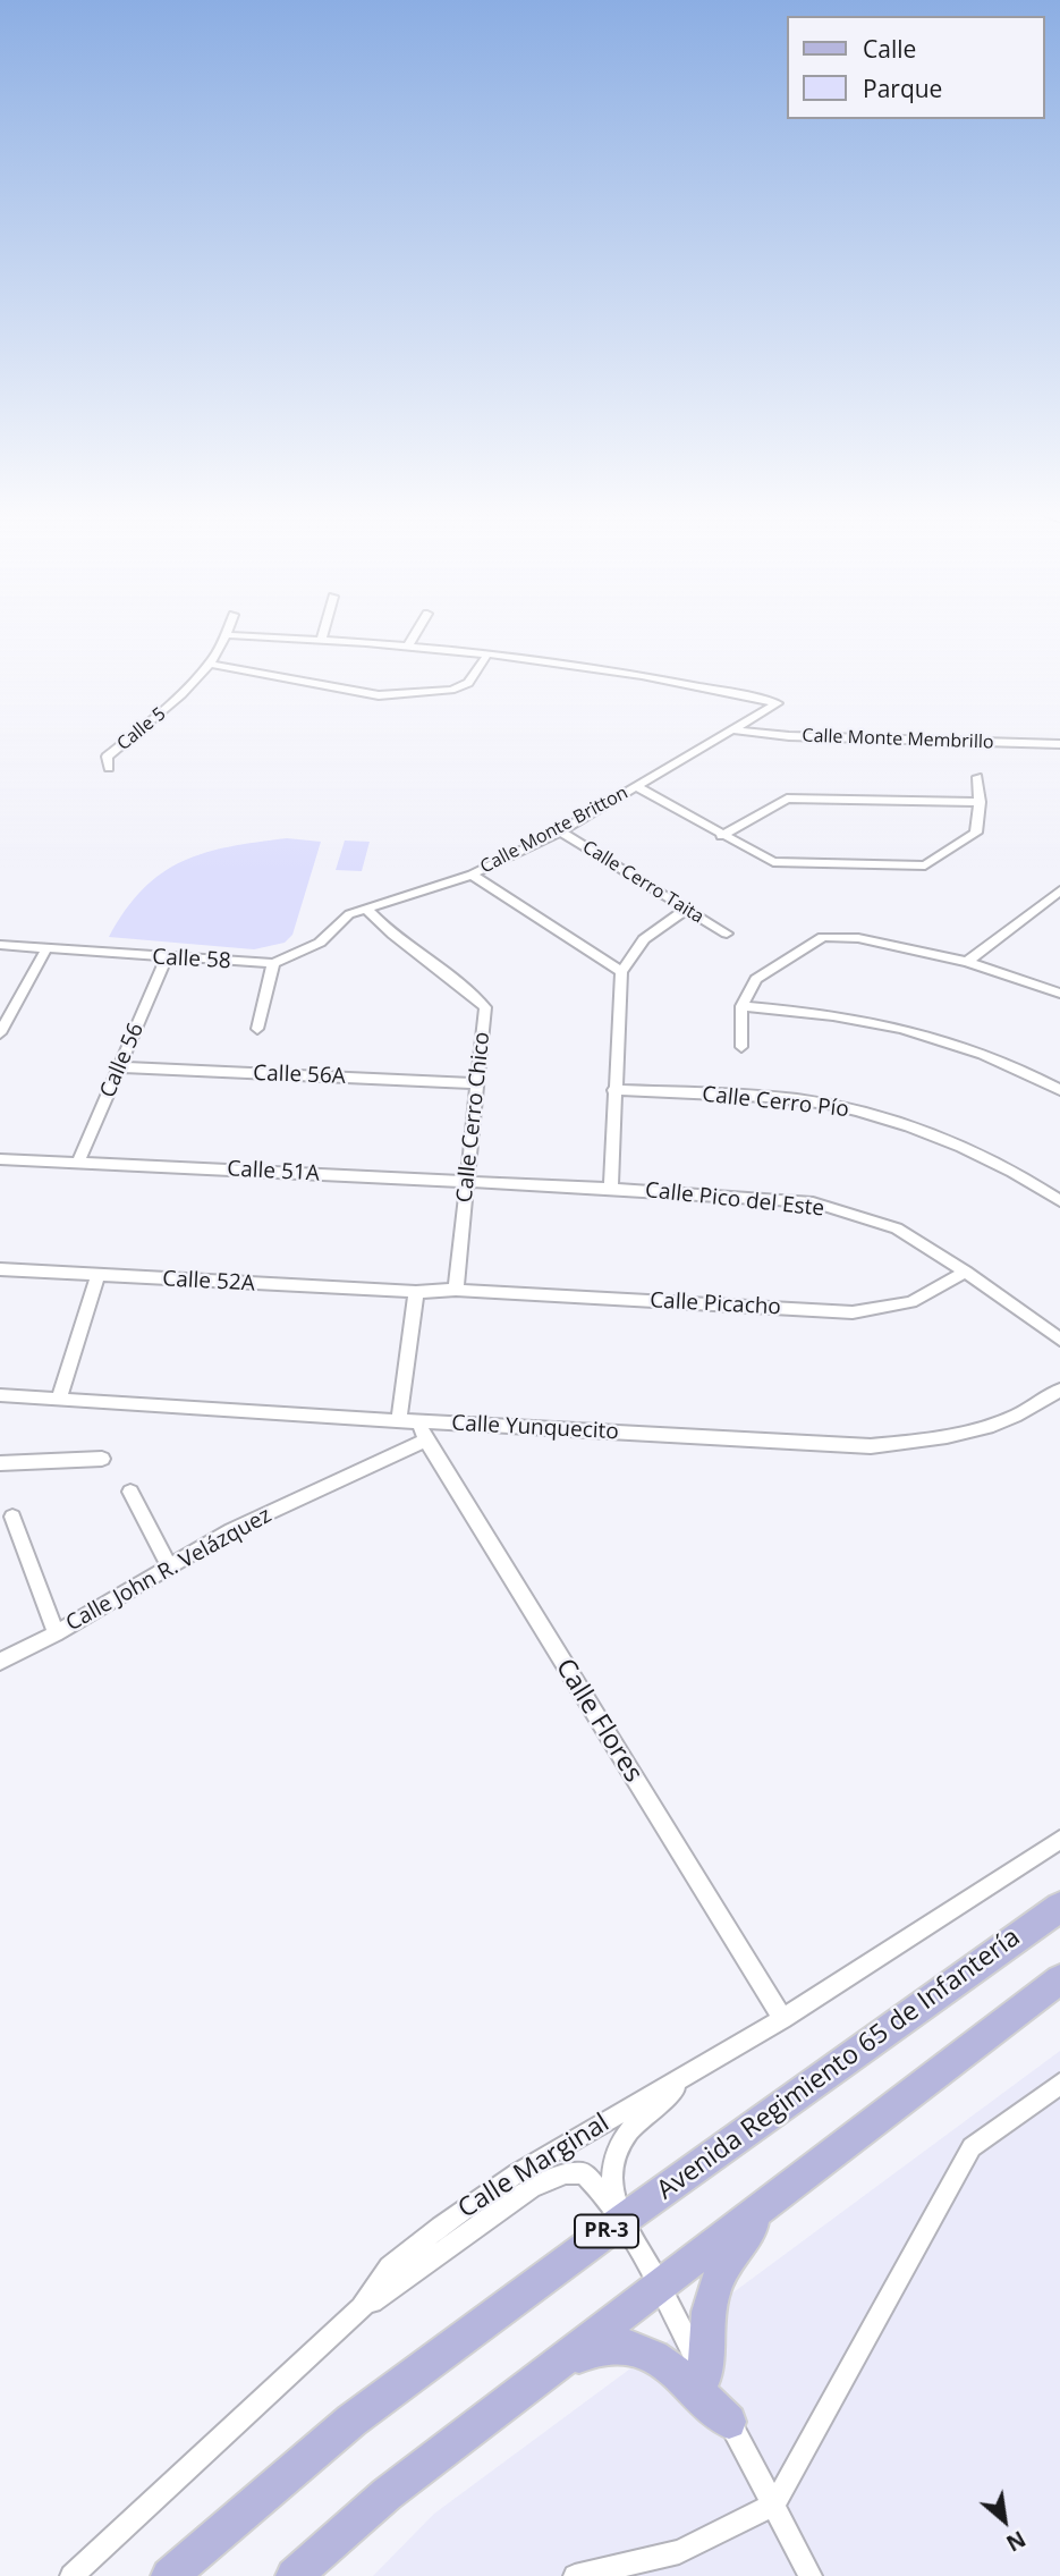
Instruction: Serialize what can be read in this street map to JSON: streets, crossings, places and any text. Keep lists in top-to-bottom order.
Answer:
{
  "streets": {
    "main road": ["Avenida Regimiento 65 de Infantería", "PR-3"],
    "street": [
      "Calle 5",
      "Calle Monte Membrillo",
      "Calle Monte Britton",
      "Calle Cerro Taita",
      "Calle 58",
      "Calle 56",
      "Calle 56A",
      "Calle Cerro Pío",
      "Calle Cerro Chico",
      "Calle 51A",
      "Calle Pico del Este",
      "Calle 52A",
      "Calle Picacho",
      "Calle Yunquecito",
      "Calle John R. Velázquez",
      "Calle Flores",
      "Calle Marginal"
    ]
  },
  "crossings": [
    ["Calle Monte Membrillo", "Calle Monte Britton"],
    ["Calle Monte Britton", "Calle Cerro Taita"],
    ["Calle Monte Britton", "Calle 58"],
    ["Calle Monte Britton", "Calle Cerro Chico"],
    ["Calle 58", "Calle 56"],
    ["Calle 58", "Calle Cerro Chico"],
    ["Calle 56", "Calle 56A"],
    ["Calle 56", "Calle 51A"],
    ["Calle 56A", "Calle Cerro Chico"],
    ["Calle Cerro Chico", "Calle 51A"],
    ["Calle Cerro Chico", "Calle Pico del Este"],
    ["Calle Cerro Chico", "Calle Picacho"],
    ["Calle 51A", "Calle Pico del Este"],
    ["Calle Pico del Este", "Calle Picacho"],
    ["Calle 52A", "Calle Picacho"],
    ["Calle Yunquecito", "Calle Flores"],
    ["Calle John R. Velázquez", "Calle Flores"],
    ["Calle Flores", "Calle Marginal"]
  ],
  "legend": ["Calle", "Parque"],
  "north": "bottom right"
}
